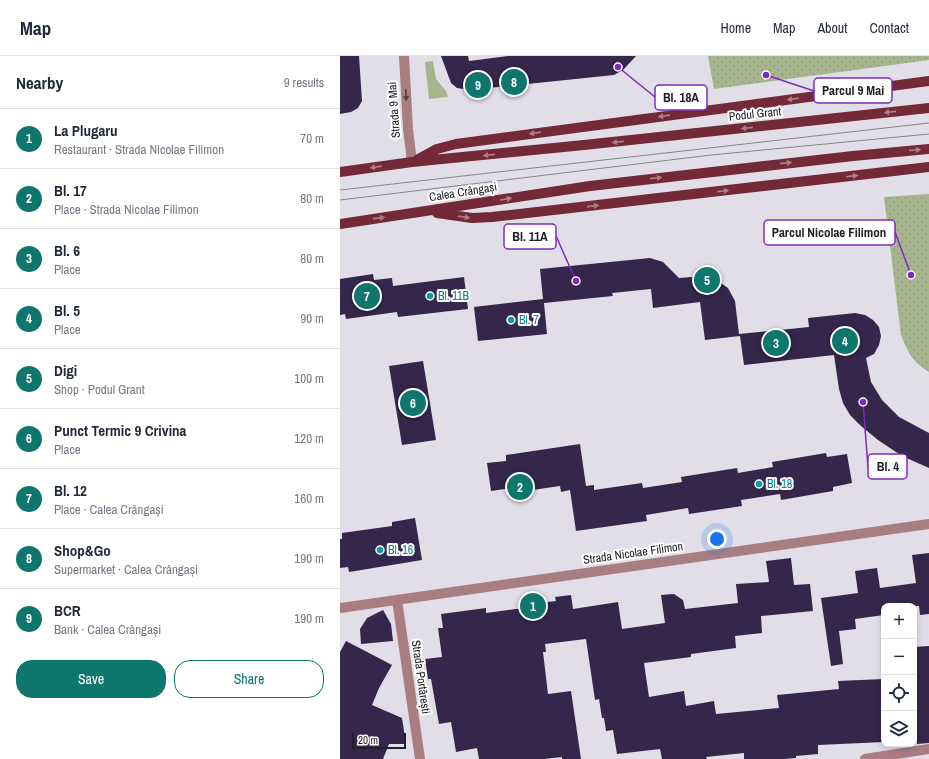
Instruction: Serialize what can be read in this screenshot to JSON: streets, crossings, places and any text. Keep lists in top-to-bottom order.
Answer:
{
  "streets": {
    "main road": ["Podul Grant", "Calea Crângași"],
    "street": ["Strada 9 Mai", "Strada Nicolae Filimon", "Strada Portărești"]
  },
  "crossings": [
    ["Strada 9 Mai", "Podul Grant"],
    ["Strada Nicolae Filimon", "Strada Portărești"]
  ],
  "one_way": ["Strada 9 Mai"],
  "places": [
    "Bl. 18A",
    "Parcul 9 Mai",
    "Parcul Nicolae Filimon",
    "Bl. 11A",
    "Bl. 11B",
    "Bl. 7",
    "Bl. 4",
    "Bl. 18",
    "Bl. 16"
  ],
  "scale_bar": "20 m",
  "page": {
    "header": "Map",
    "nav": [
      "Home",
      "Map",
      "About",
      "Contact"
    ],
    "heading": ["Nearby", "9 results"],
    "pins": [
      "8",
      "9",
      "5",
      "7",
      "4",
      "3",
      "6",
      "2",
      "1"
    ],
    "list": [
      {
        "mark": "1",
        "name": "La Plugaru",
        "note": "Restaurant · Strada Nicolae Filimon",
        "value": "70 m"
      },
      {
        "mark": "2",
        "name": "Bl. 17",
        "note": "Place · Strada Nicolae Filimon",
        "value": "80 m"
      },
      {
        "mark": "3",
        "name": "Bl. 6",
        "note": "Place",
        "value": "80 m"
      },
      {
        "mark": "4",
        "name": "Bl. 5",
        "note": "Place",
        "value": "90 m"
      },
      {
        "mark": "5",
        "name": "Digi",
        "note": "Shop · Podul Grant",
        "value": "100 m"
      },
      {
        "mark": "6",
        "name": "Punct Termic 9 Crivina",
        "note": "Place",
        "value": "120 m"
      },
      {
        "mark": "7",
        "name": "Bl. 12",
        "note": "Place · Calea Crângași",
        "value": "160 m"
      },
      {
        "mark": "8",
        "name": "Shop&Go",
        "note": "Supermarket · Calea Crângași",
        "value": "190 m"
      },
      {
        "mark": "9",
        "name": "BCR",
        "note": "Bank · Calea Crângași",
        "value": "190 m"
      }
    ],
    "map_buttons": ["+", "−"],
    "buttons": ["Save", "Share"],
    "scale": "20 m"
  }
}
